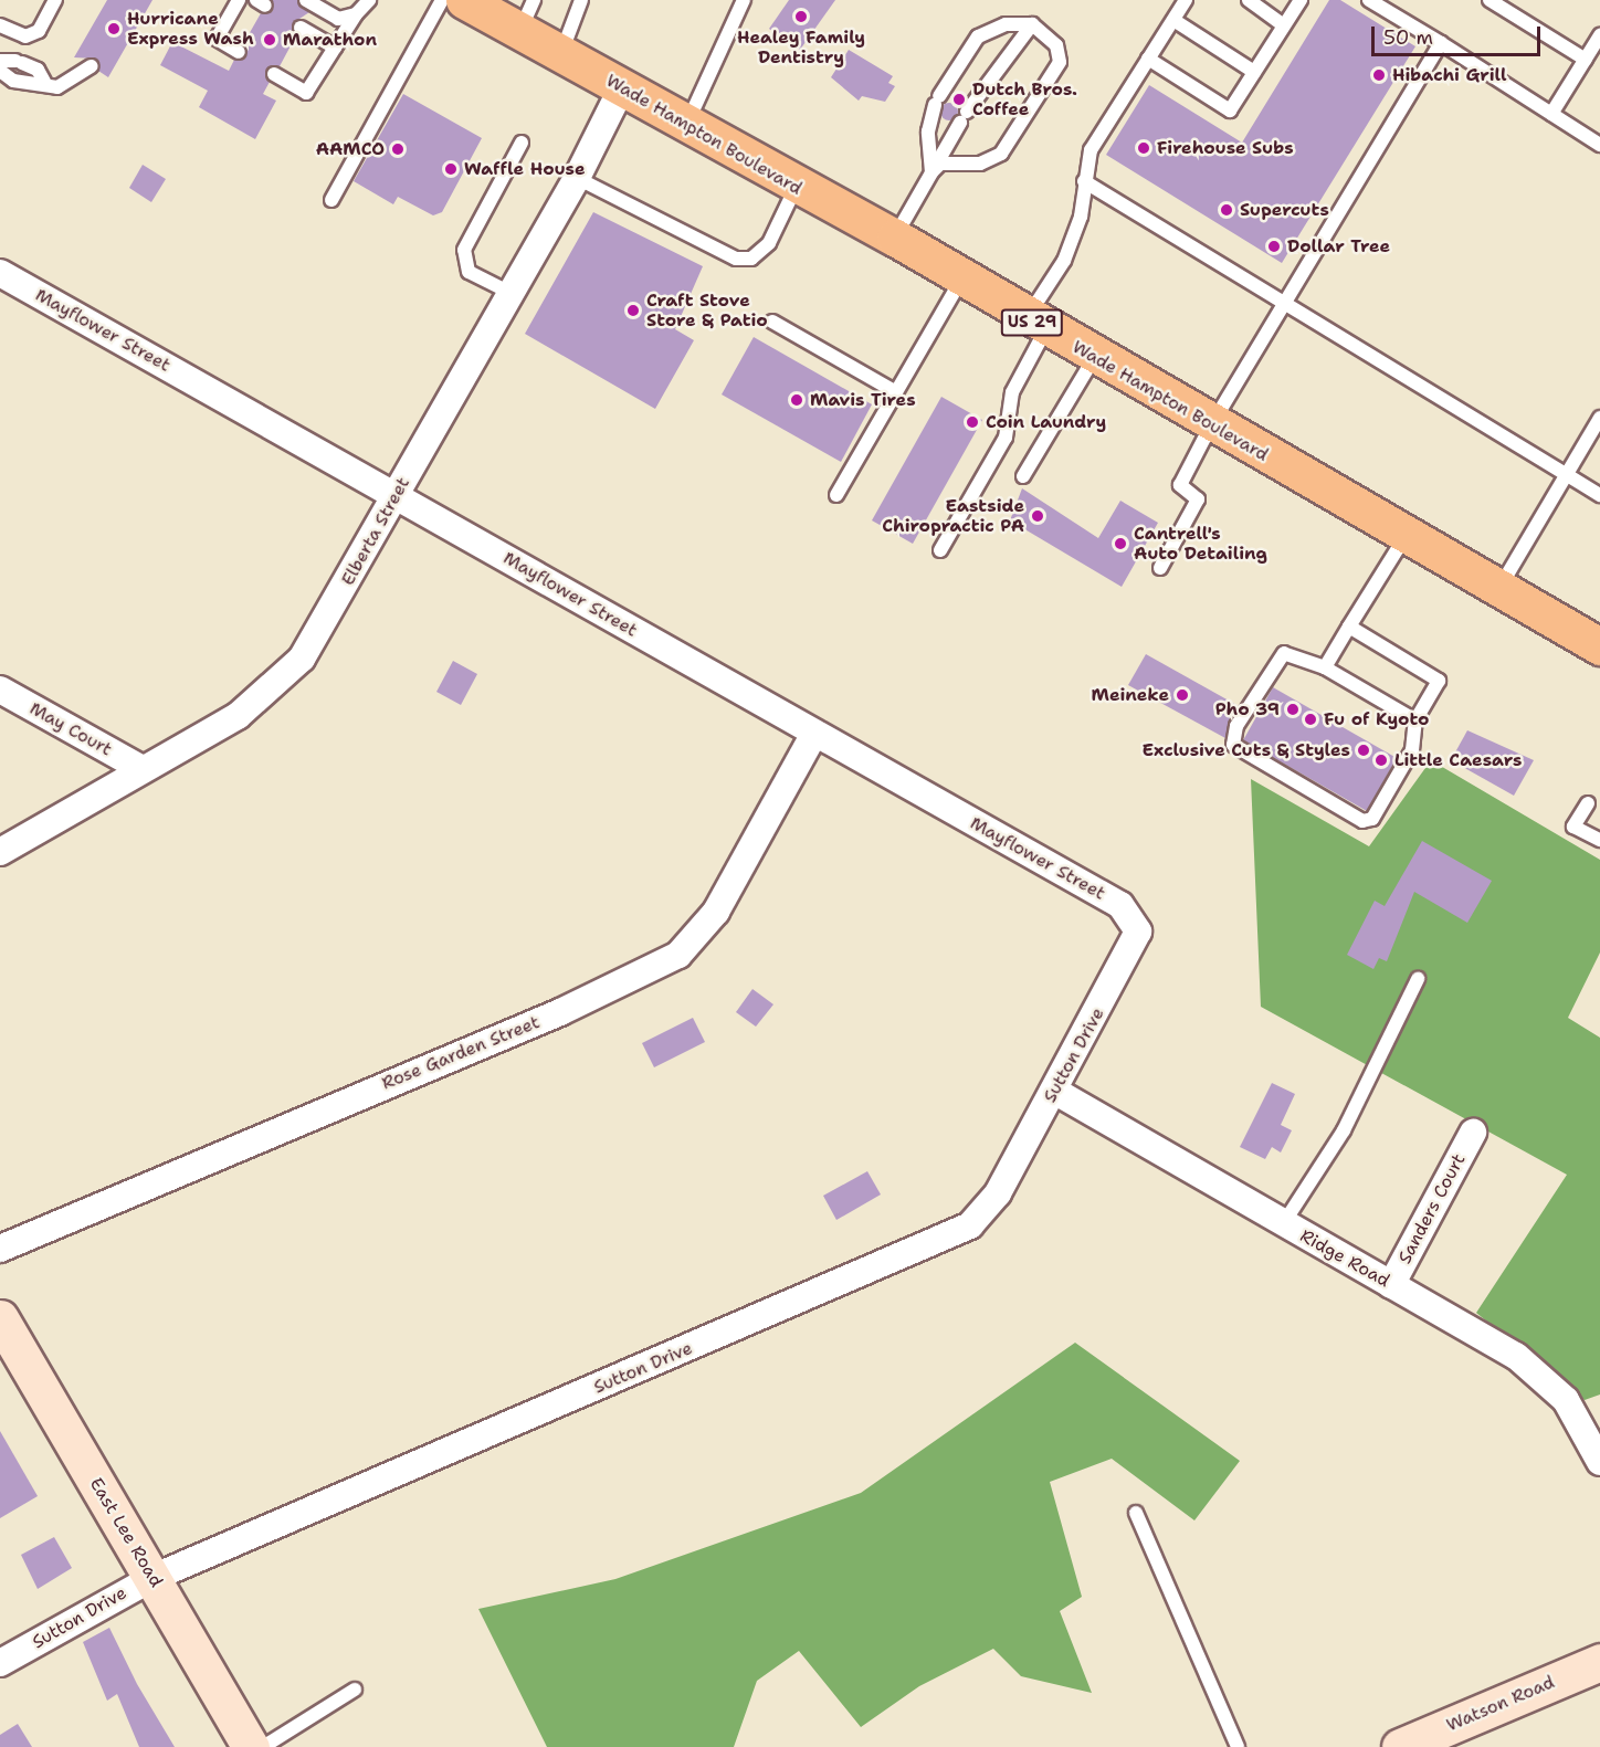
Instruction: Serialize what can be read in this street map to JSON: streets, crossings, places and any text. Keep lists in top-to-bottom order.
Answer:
{
  "streets": {
    "main road": ["Wade Hampton Boulevard", "US 29"],
    "street": [
      "Mayflower Street",
      "Elberta Street",
      "May Court",
      "Rose Garden Street",
      "Sutton Drive",
      "Sanders Court",
      "Ridge Road",
      "East Lee Road",
      "Watson Road"
    ]
  },
  "crossings": [
    ["Wade Hampton Boulevard", "Elberta Street"],
    ["Mayflower Street", "Elberta Street"],
    ["Mayflower Street", "Rose Garden Street"],
    ["Mayflower Street", "Sutton Drive"],
    ["Elberta Street", "May Court"],
    ["Sutton Drive", "Ridge Road"],
    ["Sutton Drive", "East Lee Road"],
    ["Sanders Court", "Ridge Road"]
  ],
  "places": [
    "Healey Family Dentistry",
    "Hurricane Express Wash",
    "Marathon",
    "Hibachi Grill",
    "Dutch Bros. Coffee",
    "Firehouse Subs",
    "AAMCO",
    "Waffle House",
    "Supercuts",
    "Dollar Tree",
    "Craft Stove Store & Patio",
    "Mavis Tires",
    "Coin Laundry",
    "Eastside Chiropractic PA",
    "Cantrell's Auto Detailing",
    "Meineke",
    "Pho 39",
    "Fu of Kyoto",
    "Exclusive Cuts & Styles",
    "Little Caesars"
  ],
  "scale_bar": "50 m"
}
